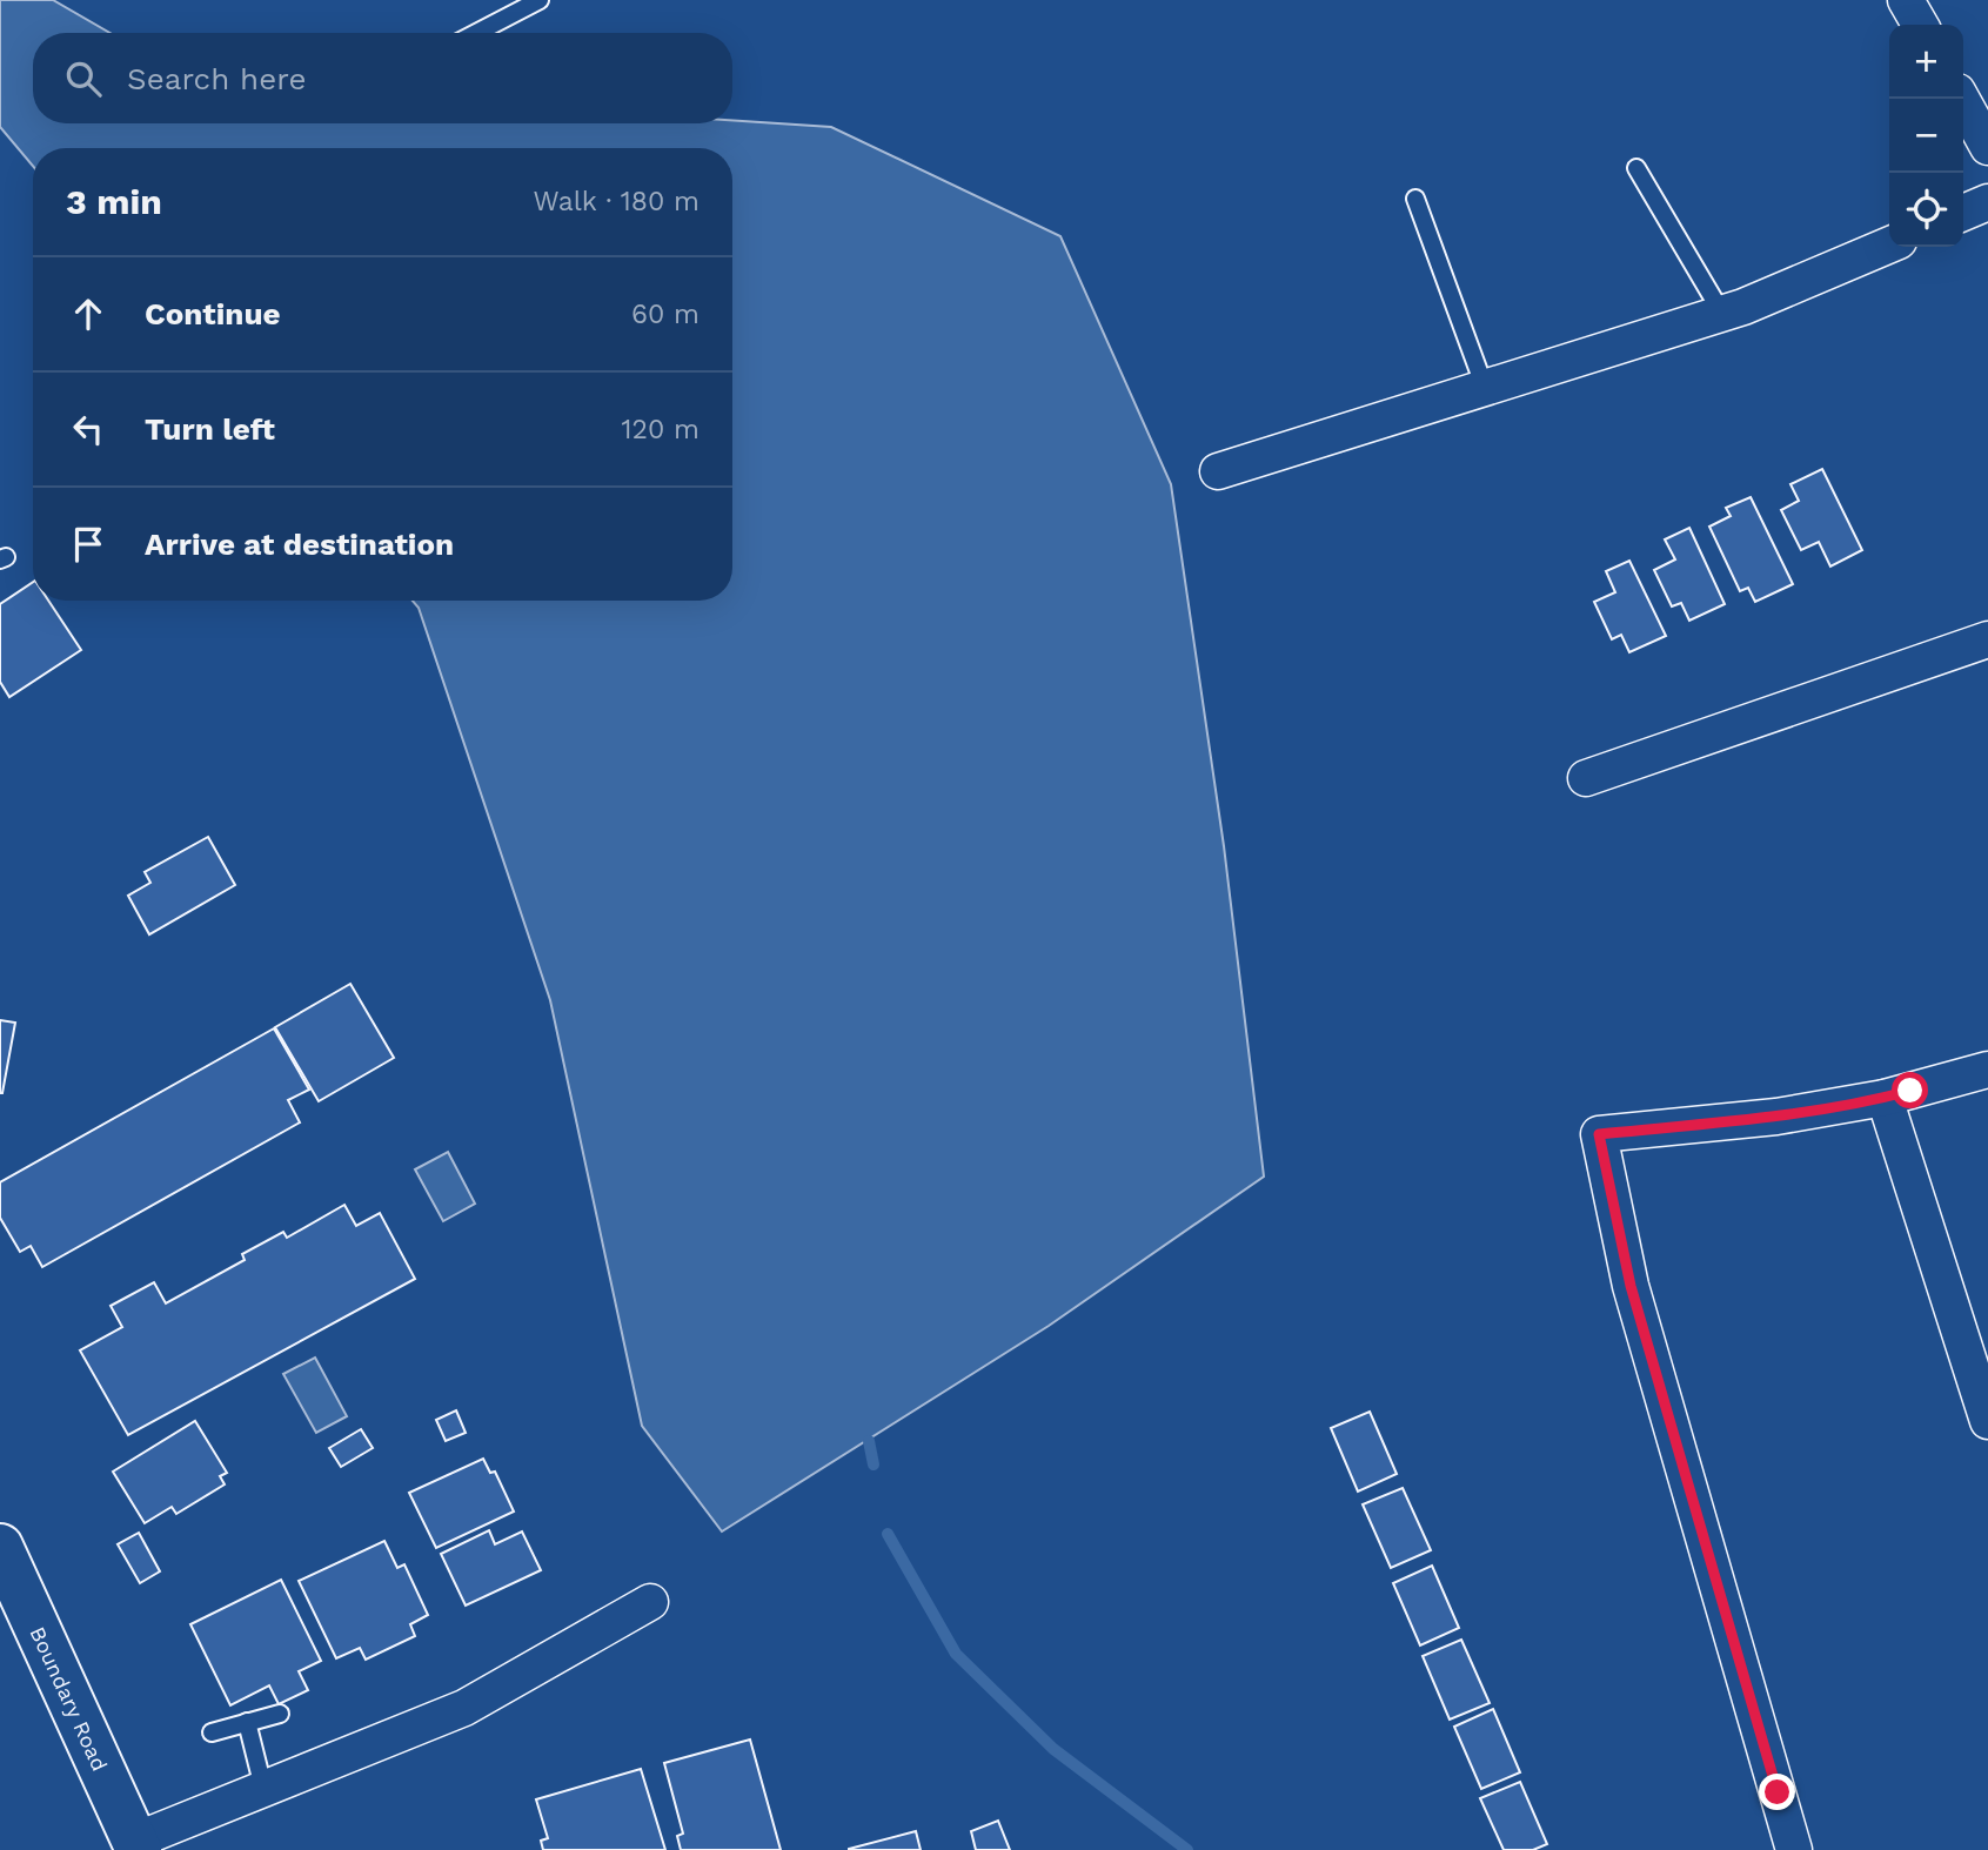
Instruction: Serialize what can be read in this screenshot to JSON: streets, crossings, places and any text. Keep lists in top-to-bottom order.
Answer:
{
  "streets": {
    "main road": ["Boundary Road"]
  },
  "page": {
    "map_buttons": ["+", "−"],
    "search": "Search here",
    "heading": ["3 min", "Walk · 180 m"],
    "list": [
      ["Continue", "60 m"],
      ["Turn left", "120 m"],
      "Arrive at destination"
    ]
  }
}
